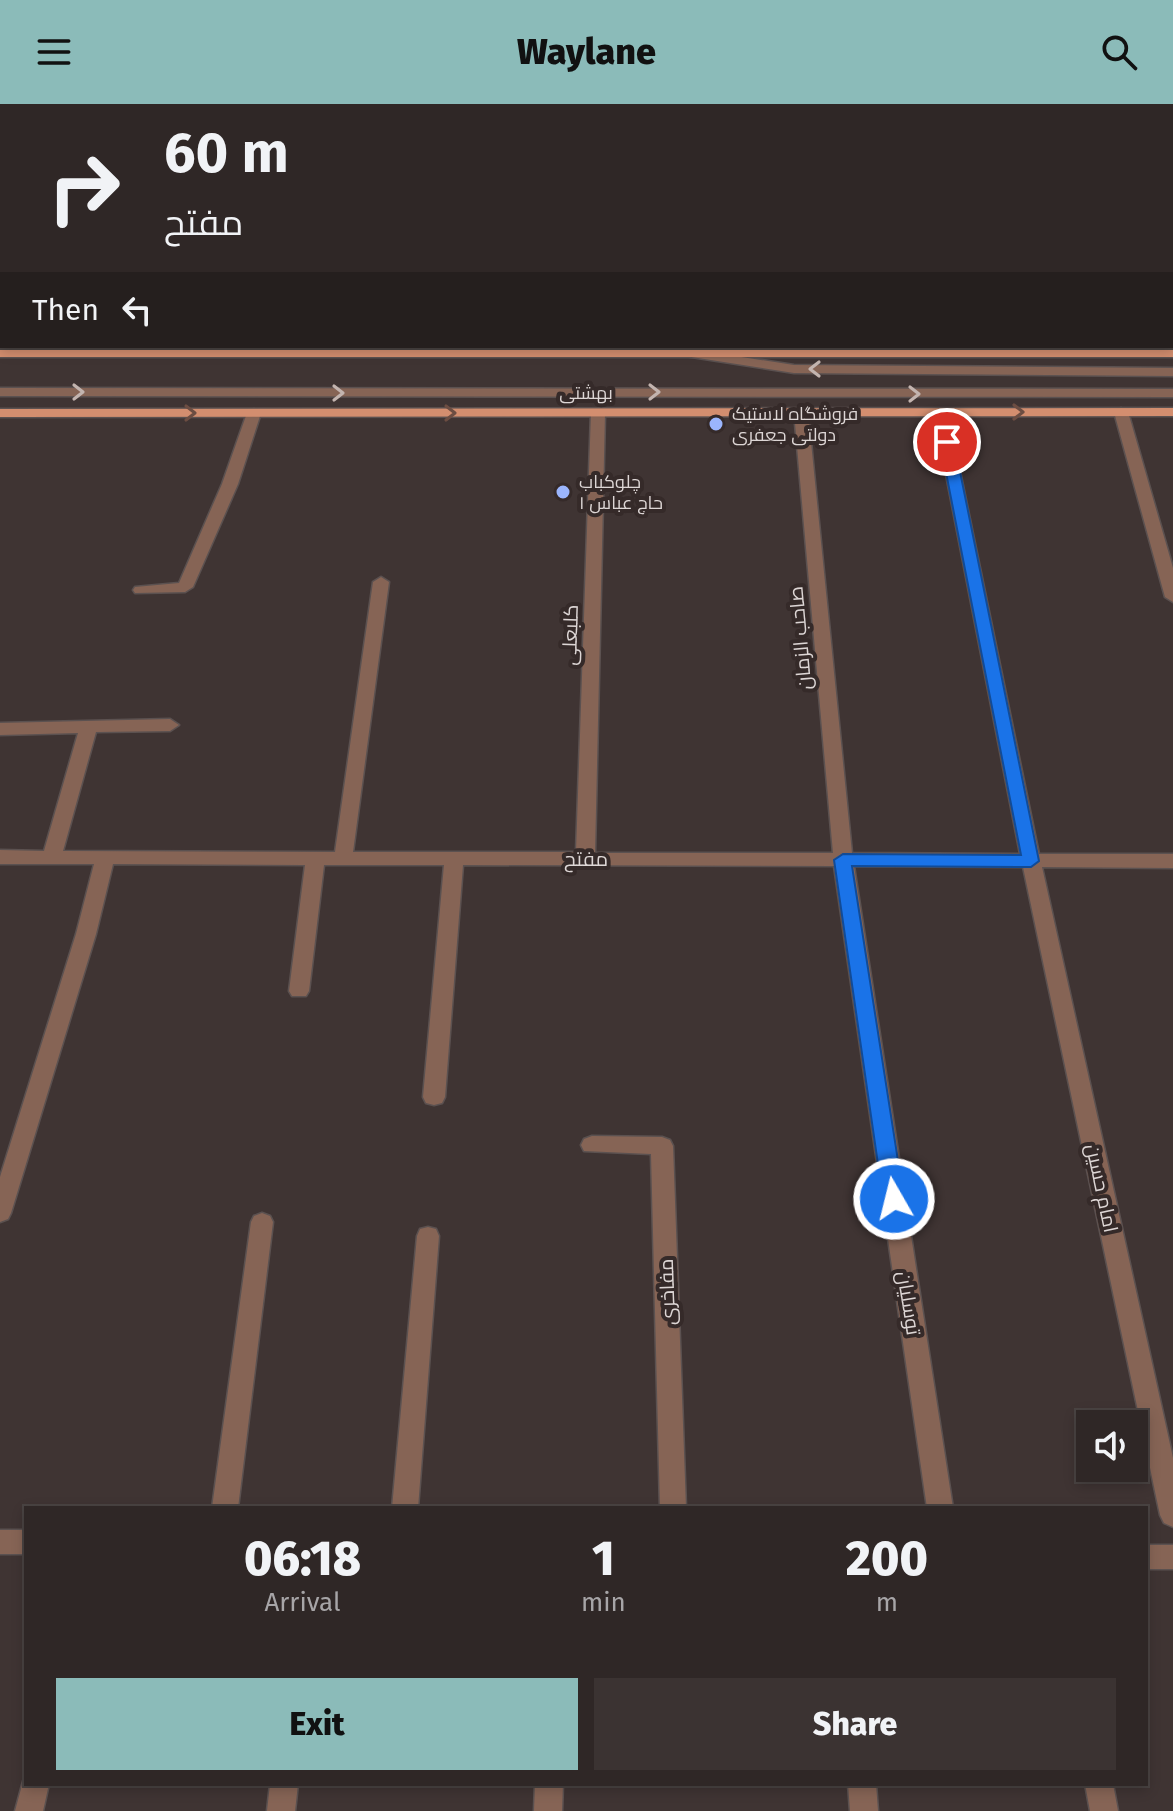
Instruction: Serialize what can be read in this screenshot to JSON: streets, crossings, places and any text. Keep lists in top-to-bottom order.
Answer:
{
  "streets": {
    "main road": ["بهشتی"],
    "street": [
      "کلبعلی",
      "صاحب الزمان",
      "مفتح",
      "امام حسین",
      "مفاخری",
      "توسلیان"
    ]
  },
  "crossings": [
    ["بهشتی", "کلبعلی"],
    ["بهشتی", "صاحب الزمان"],
    ["بهشتی", "امام حسین"],
    ["کلبعلی", "مفتح"],
    ["صاحب الزمان", "مفتح"],
    ["صاحب الزمان", "توسلیان"],
    ["مفتح", "امام حسین"],
    ["مفتح", "توسلیان"]
  ],
  "places": ["فروشگاه لاستیک دولتی جعفری", "چلوکباب حاج عباس ۱"],
  "page": {
    "header": "Waylane",
    "turn": ["60 m", "مفتح"],
    "then": "Then",
    "eta": [
      "06:18",
      "Arrival",
      "1",
      "min",
      "200",
      "m"
    ],
    "buttons": ["Exit", "Share"]
  }
}
